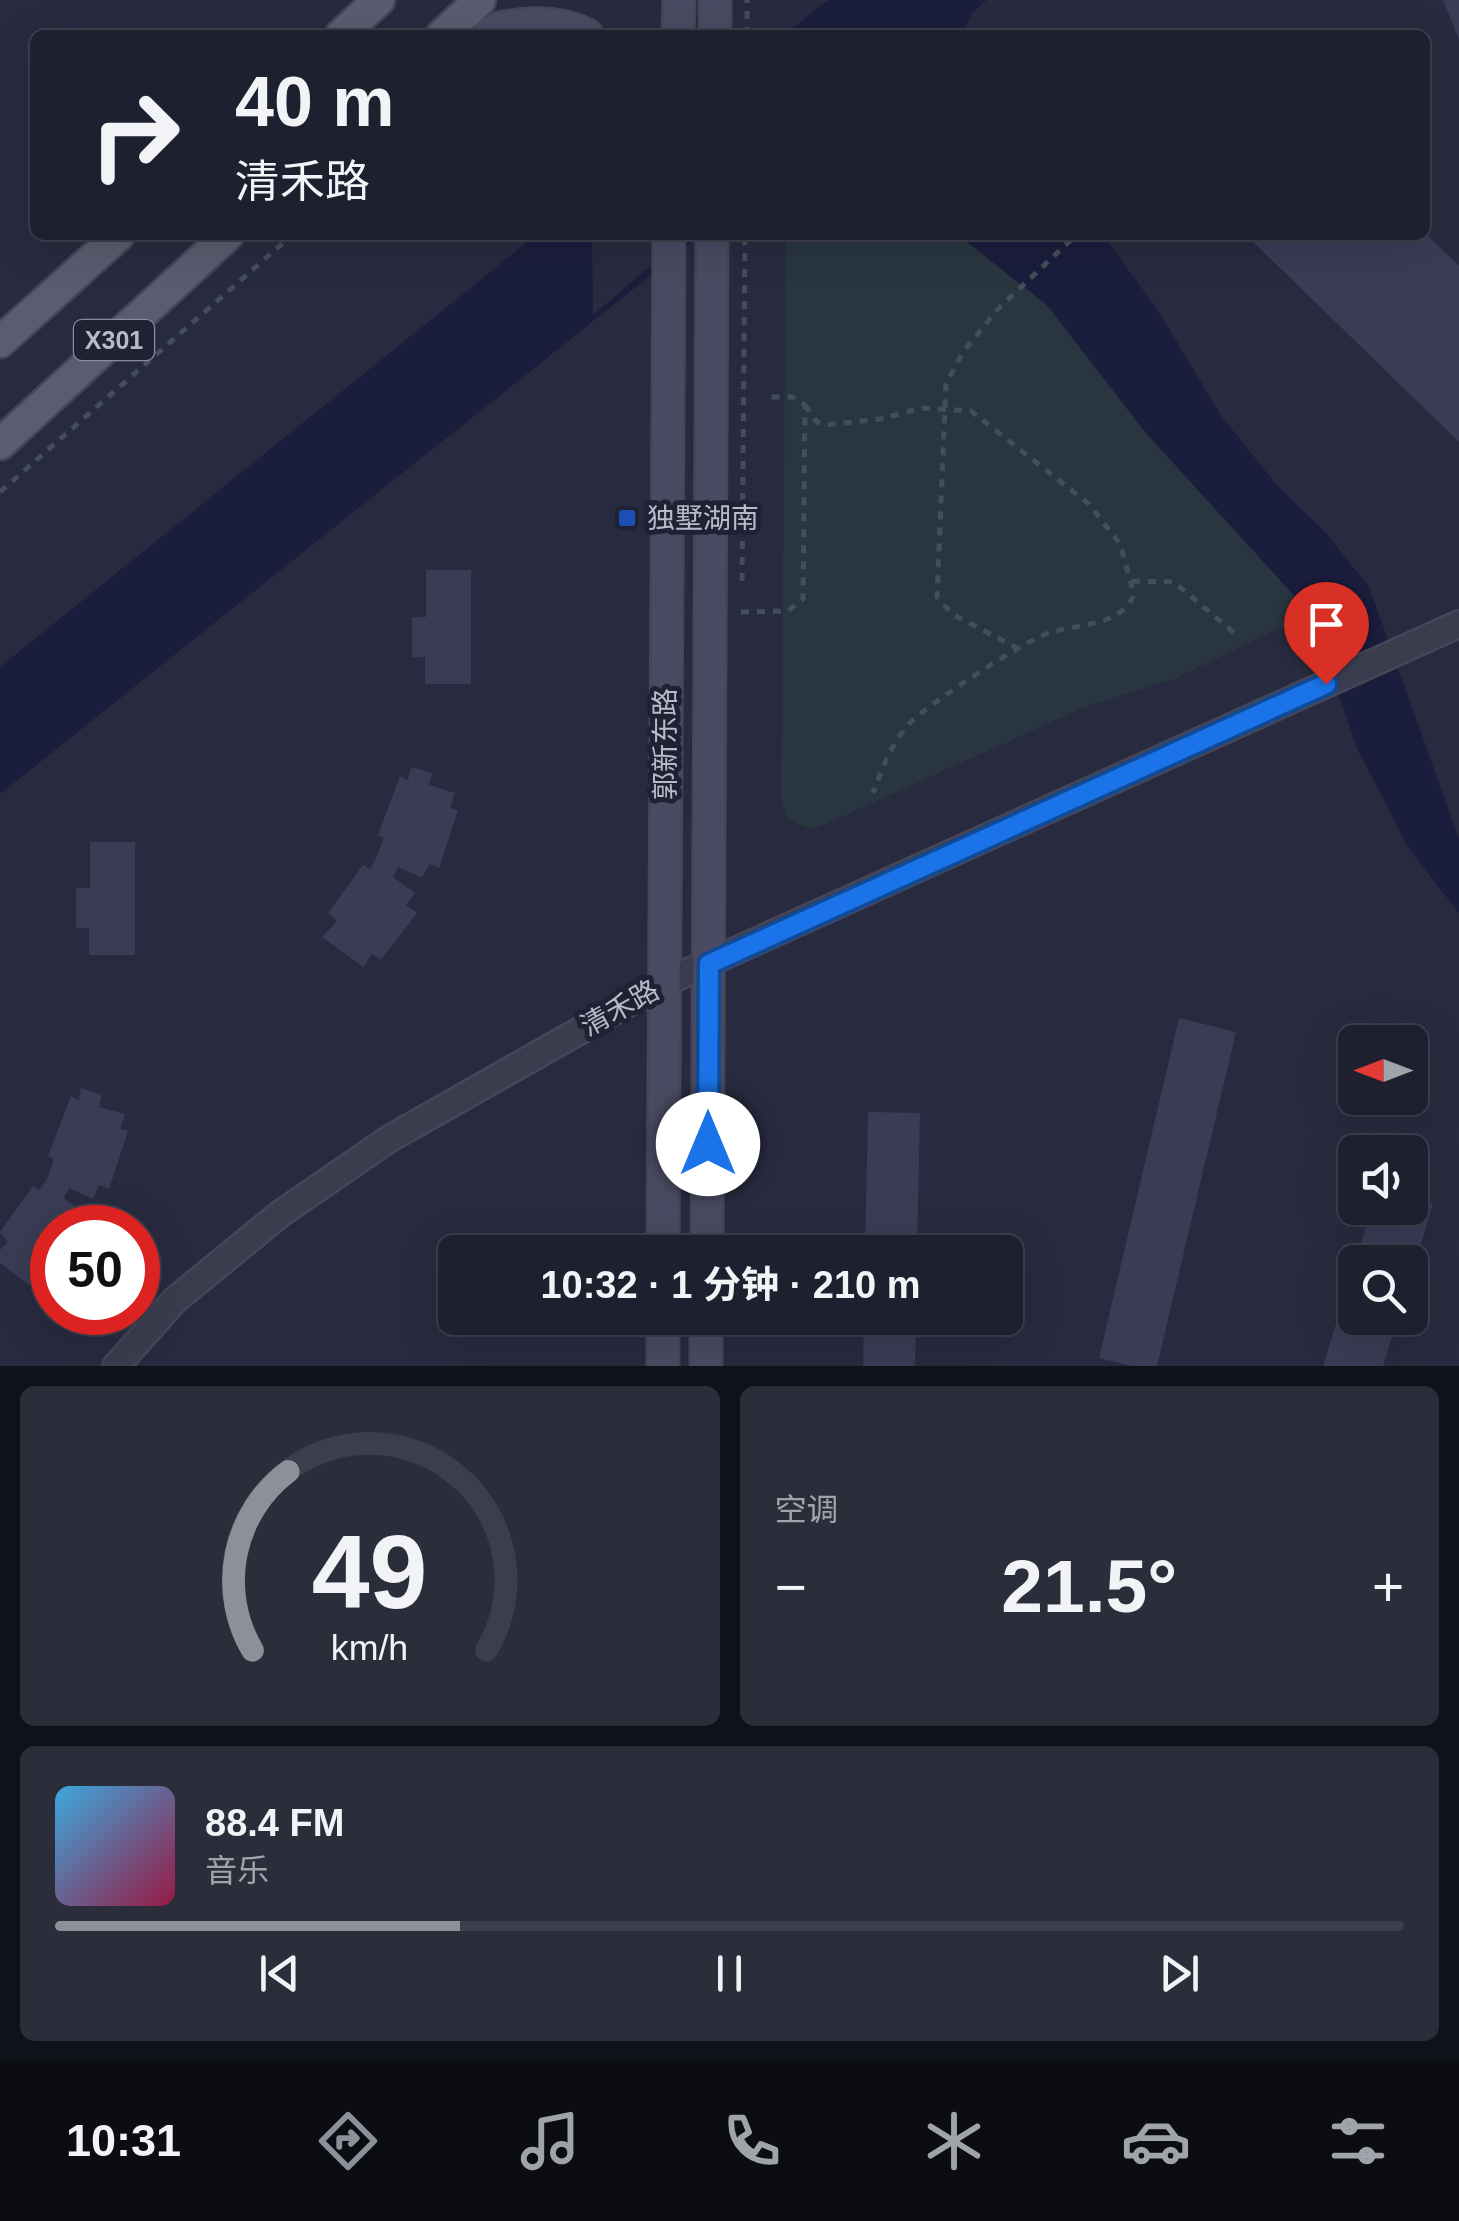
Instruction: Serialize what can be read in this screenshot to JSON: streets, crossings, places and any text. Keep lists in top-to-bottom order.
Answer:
{
  "streets": {
    "main road": ["X301", "郭新东路"],
    "street": ["清禾路"]
  },
  "crossings": [
    ["郭新东路", "清禾路"]
  ],
  "places": {
    "transit": ["独墅湖南"]
  },
  "north": "left",
  "page": {
    "turn": ["40 m", "清禾路"],
    "limit": "50",
    "trip": "10:32 · 1 分钟 · 210 m",
    "tile": "空调",
    "heat": ["−", "21.5°", "+"],
    "song": ["88.4 FM", "音乐"],
    "tabs": "10:31",
    "gauge": ["49", "km/h"]
  }
}
